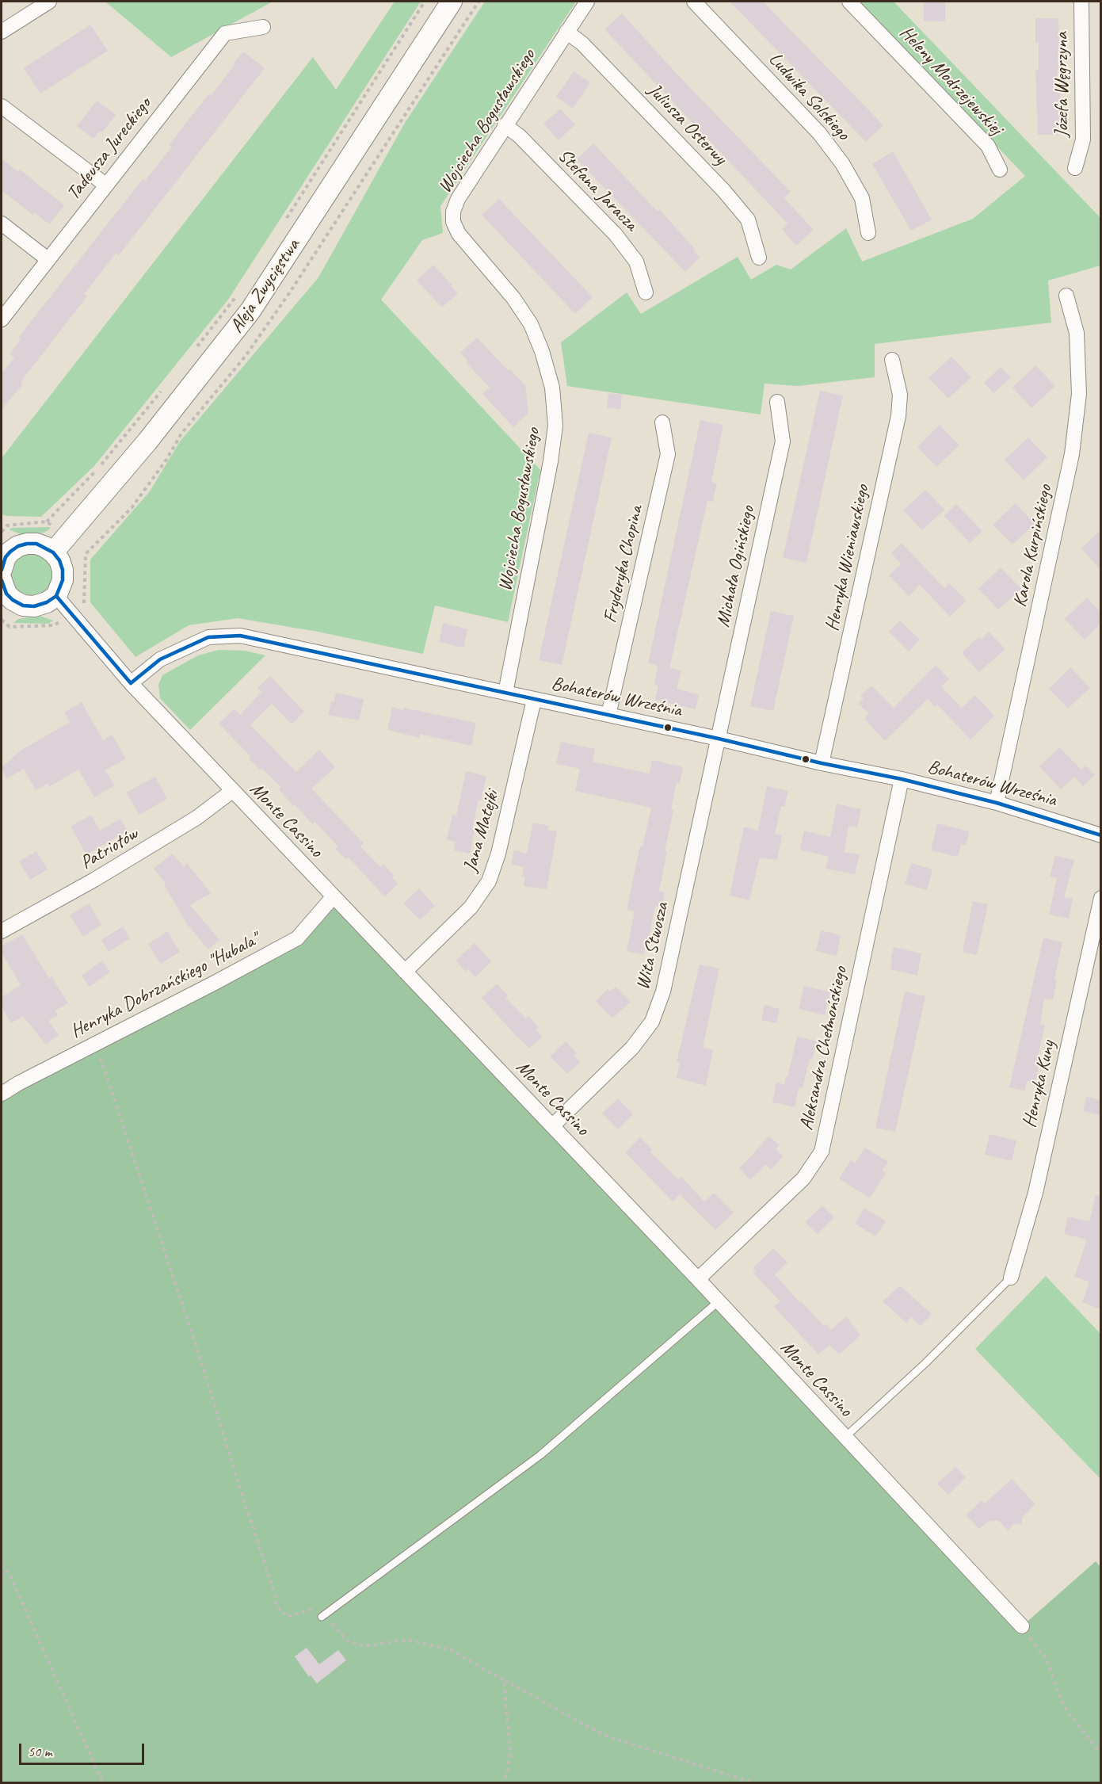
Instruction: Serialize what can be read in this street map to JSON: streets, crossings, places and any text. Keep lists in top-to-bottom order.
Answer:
{
  "streets": {
    "main road": ["Aleja Zwycięstwa"],
    "street": [
      "Heleny Modrzejewskiej",
      "Józefa Węgrzyna",
      "Ludwika Solskiego",
      "Wojciecha Bogusławskiego",
      "Juliusza Osterwy",
      "Tadeusza Jureckiego",
      "Stefana Jaracza",
      "Karola Kurpińskiego",
      "Henryka Wieniawskiego",
      "Fryderyka Chopina",
      "Michała Ogińskiego",
      "Bohaterów Września",
      "Monte Cassino",
      "Jana Matejki",
      "Patriotów",
      "Wita Stwosza",
      "Henryka Dobrzańskiego \"Hubala\"",
      "Aleksandra Chełmońskiego",
      "Henryka Kuny"
    ]
  },
  "crossings": [
    ["Wojciecha Bogusławskiego", "Juliusza Osterwy"],
    ["Wojciecha Bogusławskiego", "Stefana Jaracza"],
    ["Wojciecha Bogusławskiego", "Bohaterów Września"],
    ["Karola Kurpińskiego", "Bohaterów Września"],
    ["Henryka Wieniawskiego", "Bohaterów Września"],
    ["Fryderyka Chopina", "Bohaterów Września"],
    ["Michała Ogińskiego", "Bohaterów Września"],
    ["Michała Ogińskiego", "Wita Stwosza"],
    ["Bohaterów Września", "Monte Cassino"],
    ["Bohaterów Września", "Jana Matejki"],
    ["Bohaterów Września", "Wita Stwosza"],
    ["Bohaterów Września", "Aleksandra Chełmońskiego"],
    ["Monte Cassino", "Jana Matejki"],
    ["Monte Cassino", "Patriotów"],
    ["Monte Cassino", "Wita Stwosza"],
    ["Monte Cassino", "Henryka Dobrzańskiego \"Hubala\""],
    ["Monte Cassino", "Aleksandra Chełmońskiego"]
  ],
  "scale_bar": "50 m"
}
